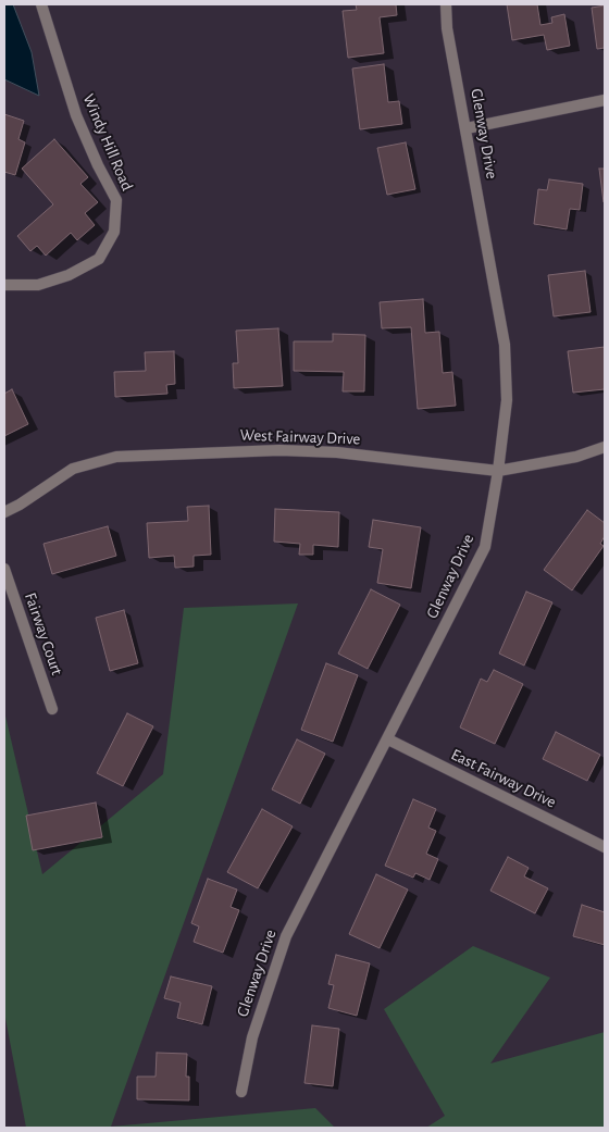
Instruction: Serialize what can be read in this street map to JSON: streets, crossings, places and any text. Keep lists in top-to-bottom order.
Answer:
{
  "streets": {
    "street": [
      "Glenway Drive",
      "Windy Hill Road",
      "West Fairway Drive",
      "Fairway Court",
      "East Fairway Drive"
    ]
  },
  "crossings": [
    ["Glenway Drive", "West Fairway Drive"],
    ["Glenway Drive", "East Fairway Drive"]
  ]
}
